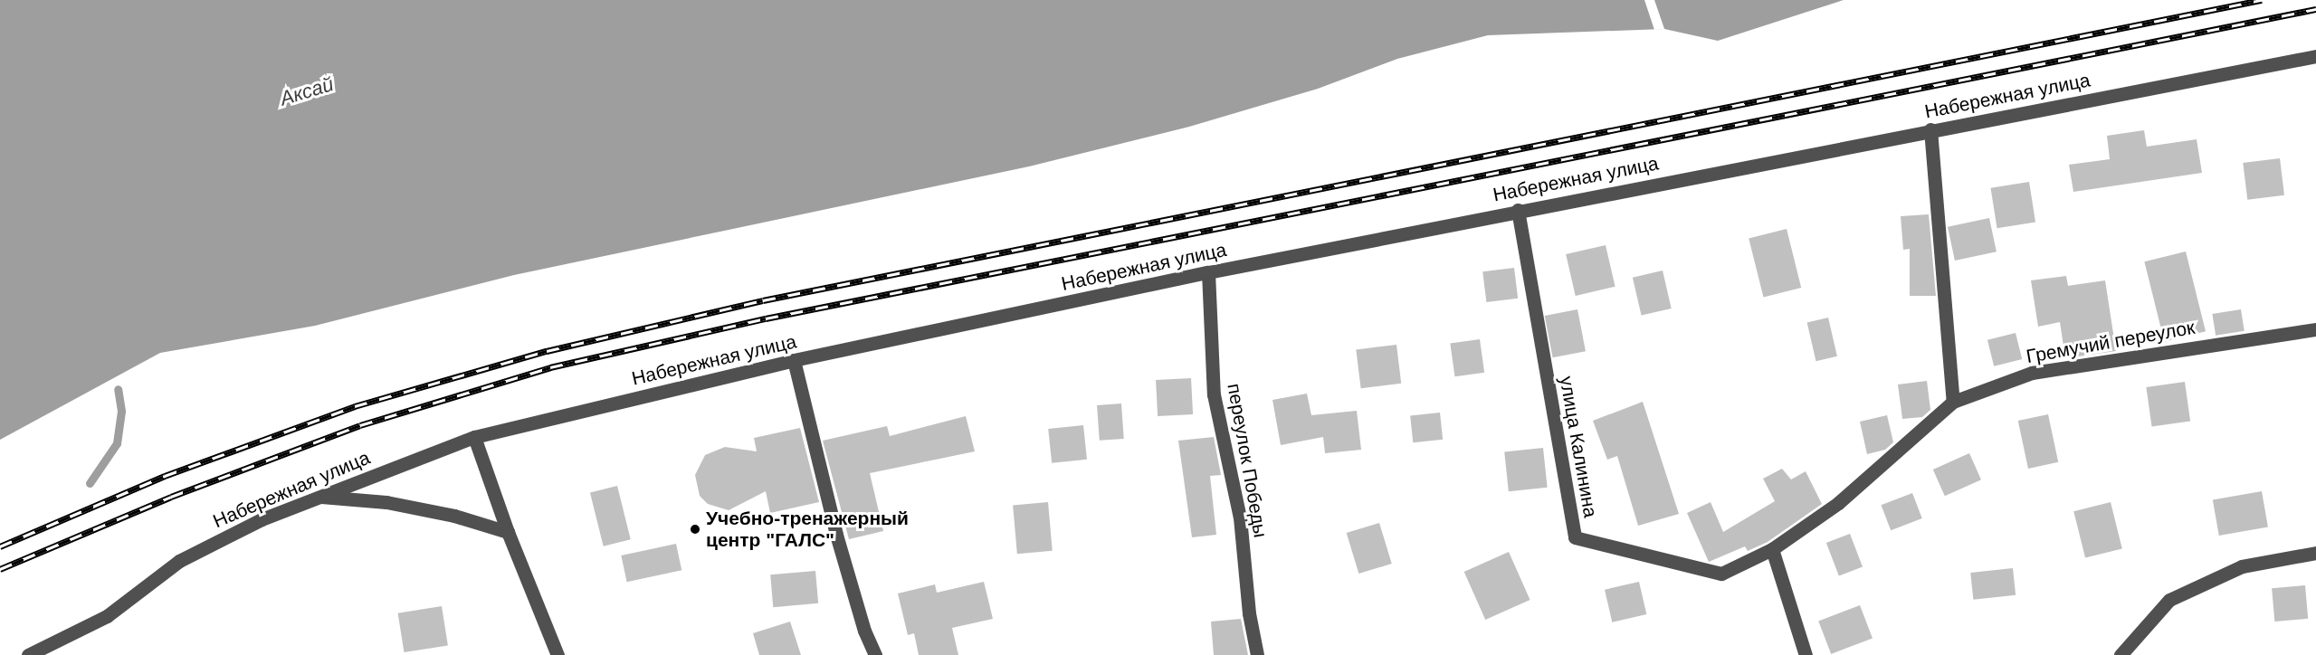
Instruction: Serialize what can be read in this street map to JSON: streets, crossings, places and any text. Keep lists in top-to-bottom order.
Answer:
{
  "streets": {
    "street": [
      "Набережная улица",
      "Гремучий переулок",
      "улица Калинина",
      "переулок Победы"
    ]
  },
  "crossings": [
    ["Набережная улица", "улица Калинина"],
    ["Набережная улица", "переулок Победы"],
    ["Гремучий переулок", "улица Калинина"]
  ],
  "water": ["Аксай"],
  "places": ["Учебно-тренажерный центр \"ГАЛС\""]
}
